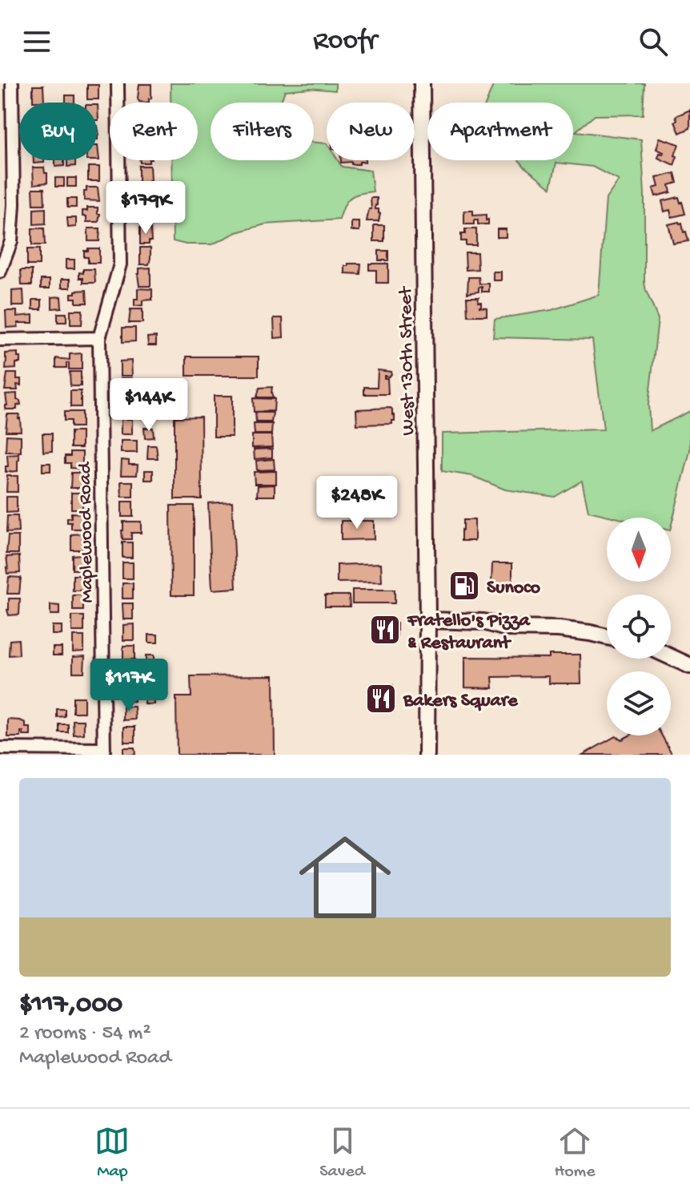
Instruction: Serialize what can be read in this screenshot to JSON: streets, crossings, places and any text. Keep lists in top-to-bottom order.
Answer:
{
  "streets": {
    "main road": ["West 130th Street"],
    "street": ["Maplewood Road"]
  },
  "places": {
    "fuel station": ["Sunoco"],
    "restaurant": ["Fratello's Pizza & Restaurant", "Bakers Square"]
  },
  "north": "bottom",
  "page": {
    "header": "Roofr",
    "chip": [
      "Buy",
      "Rent",
      "Filters",
      "New",
      "Apartment"
    ],
    "price": [
      "$179K",
      "$144K",
      "$248K",
      "$117K"
    ],
    "list": [
      {
        "name": "$117,000",
        "note": "2 rooms · 54 m² · Maplewood Road"
      }
    ],
    "tabs": ["Map", "Saved", "Home"]
  }
}
